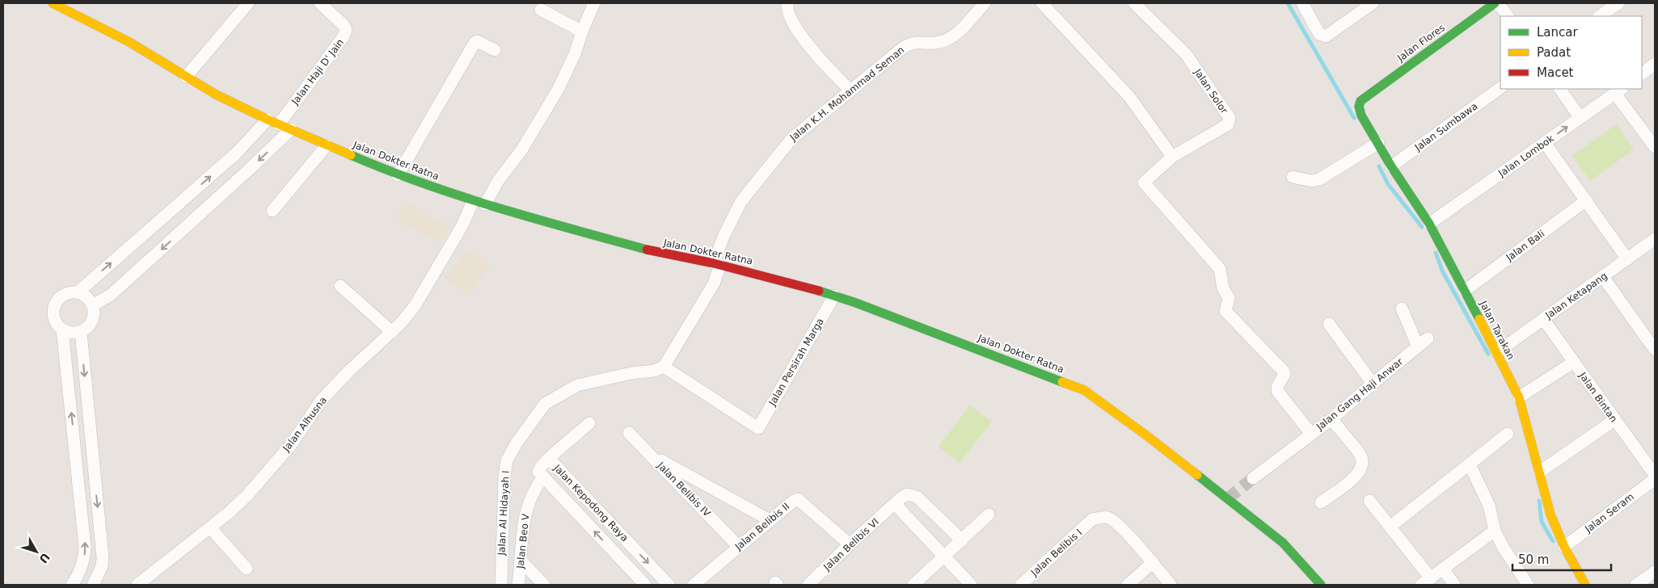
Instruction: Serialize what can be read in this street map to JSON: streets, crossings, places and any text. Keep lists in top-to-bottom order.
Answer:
{
  "streets": {
    "street": [
      "Jalan Flores",
      "Jalan Haji D' Jain",
      "Jalan Solor",
      "Jalan K.H. Mohammad Seman",
      "Jalan Sumbawa",
      "Jalan Lombok",
      "Jalan Dokter Ratna",
      "Jalan Bali",
      "Jalan Ketapang",
      "Jalan Tarakan",
      "Jalan Persirah Marga",
      "Jalan Gang Haji Anwar",
      "Jalan Bintan",
      "Jalan Alhusna",
      "Jalan Belibis IV",
      "Jalan Kepodong Raya",
      "Jalan Al Hidayah I",
      "Jalan Seram",
      "Jalan Belibis II",
      "Jalan Beo V",
      "Jalan Belibis VI",
      "Jalan Belibis I"
    ]
  },
  "crossings": [
    ["Jalan Flores", "Jalan Tarakan"],
    ["Jalan Haji D' Jain", "Jalan Dokter Ratna"],
    ["Jalan Solor", "Jalan Gang Haji Anwar"],
    ["Jalan K.H. Mohammad Seman", "Jalan Dokter Ratna"],
    ["Jalan Sumbawa", "Jalan Tarakan"],
    ["Jalan Lombok", "Jalan Tarakan"],
    ["Jalan Dokter Ratna", "Jalan Persirah Marga"],
    ["Jalan Dokter Ratna", "Jalan Alhusna"],
    ["Jalan Bali", "Jalan Tarakan"],
    ["Jalan Ketapang", "Jalan Tarakan"],
    ["Jalan Ketapang", "Jalan Bintan"],
    ["Jalan Tarakan", "Jalan Seram"],
    ["Jalan Persirah Marga", "Jalan Al Hidayah I"],
    ["Jalan Belibis IV", "Jalan Belibis II"],
    ["Jalan Kepodong Raya", "Jalan Beo V"],
    ["Jalan Belibis II", "Jalan Belibis VI"]
  ],
  "legend": ["Lancar", "Padat", "Macet"],
  "scale_bar": "50 m",
  "north": "bottom right"
}
